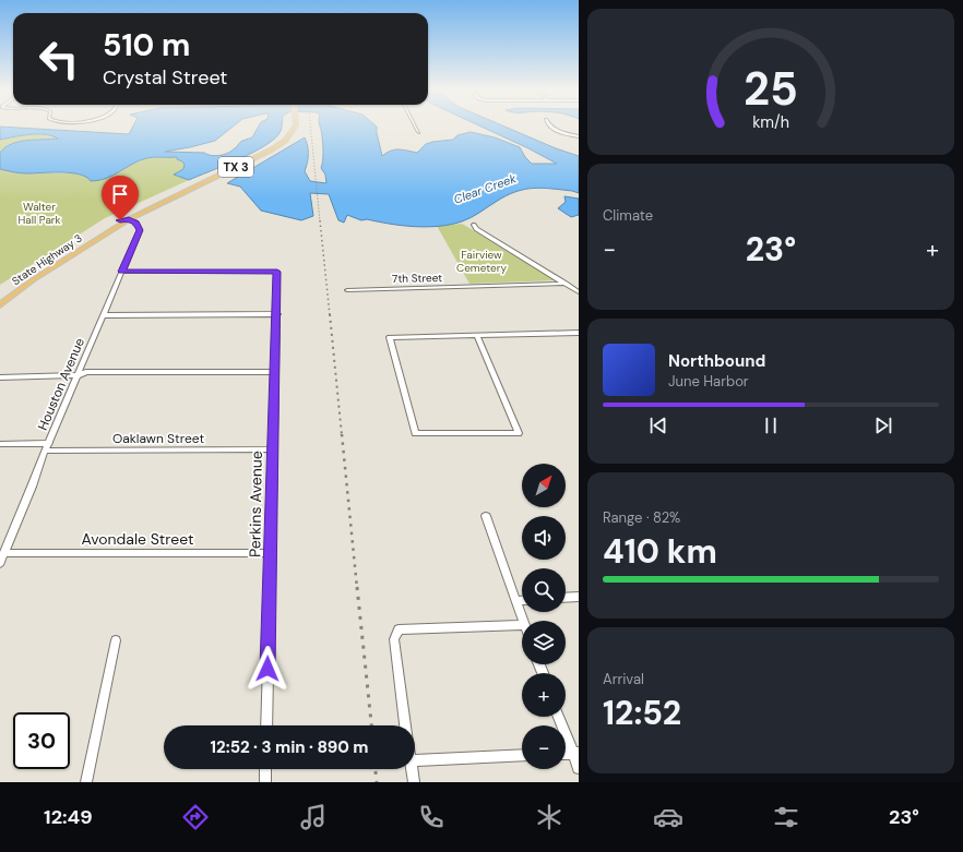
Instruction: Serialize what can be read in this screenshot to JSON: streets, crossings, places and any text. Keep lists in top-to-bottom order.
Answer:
{
  "streets": {
    "main road": ["TX 3", "State Highway 3"],
    "street": [
      "7th Street",
      "Houston Avenue",
      "Oaklawn Street",
      "Perkins Avenue",
      "Avondale Street"
    ]
  },
  "crossings": [
    ["State Highway 3", "Houston Avenue"],
    ["Houston Avenue", "Oaklawn Street"],
    ["Houston Avenue", "Perkins Avenue"],
    ["Houston Avenue", "Avondale Street"],
    ["Oaklawn Street", "Perkins Avenue"],
    ["Perkins Avenue", "Avondale Street"]
  ],
  "water": ["Clear Creek"],
  "parks": ["Walter Hall Park", "Fairview Cemetery"],
  "north": "top right",
  "page": {
    "turn": ["510 m", "Crystal Street"],
    "tile": [
      "Climate",
      ["Range · 82%", "410 km"],
      ["Arrival", "12:52"]
    ],
    "heat": ["−", "23°", "+"],
    "song": ["Northbound", "June Harbor"],
    "map_buttons": ["+", "−"],
    "limit": "30",
    "trip": "12:52 · 3 min · 890 m",
    "tabs": ["12:49", "23°"],
    "gauge": ["25", "km/h"]
  }
}
